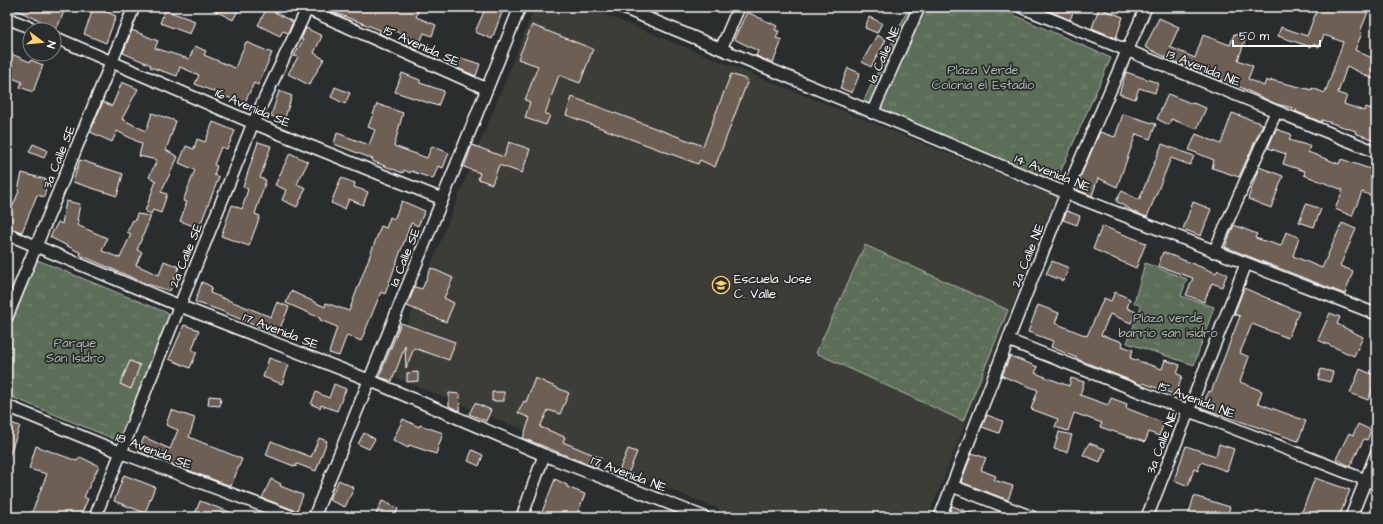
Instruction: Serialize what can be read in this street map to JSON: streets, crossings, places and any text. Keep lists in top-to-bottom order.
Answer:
{
  "streets": {
    "street": [
      "15 Avenida SE",
      "1a Calle NE",
      "13 Avenida NE",
      "16 Avenida SE",
      "3a Calle SE",
      "14 Avenida NE",
      "2a Calle SE",
      "2a Calle NE",
      "1a Calle SE",
      "17 Avenida SE",
      "15 Avenida NE",
      "3a Calle NE",
      "18 Avenida SE",
      "17 Avenida NE"
    ]
  },
  "crossings": [
    ["15 Avenida SE", "2a Calle SE"],
    ["15 Avenida SE", "1a Calle SE"],
    ["1a Calle NE", "14 Avenida NE"],
    ["13 Avenida NE", "2a Calle NE"],
    ["16 Avenida SE", "3a Calle SE"],
    ["16 Avenida SE", "2a Calle SE"],
    ["16 Avenida SE", "1a Calle SE"],
    ["3a Calle SE", "17 Avenida SE"],
    ["14 Avenida NE", "2a Calle NE"],
    ["14 Avenida NE", "3a Calle NE"],
    ["2a Calle SE", "17 Avenida SE"],
    ["2a Calle SE", "18 Avenida SE"],
    ["2a Calle NE", "15 Avenida NE"],
    ["1a Calle SE", "17 Avenida SE"],
    ["17 Avenida SE", "17 Avenida NE"],
    ["15 Avenida NE", "3a Calle NE"]
  ],
  "parks": ["Plaza Verde Colonia el Estadio", "Plaza verde barrio san isidro", "Parque San Isidro"],
  "places": {
    "school or university": ["Escuela José C. Valle"]
  },
  "scale_bar": "50 m",
  "north": "right"
}
